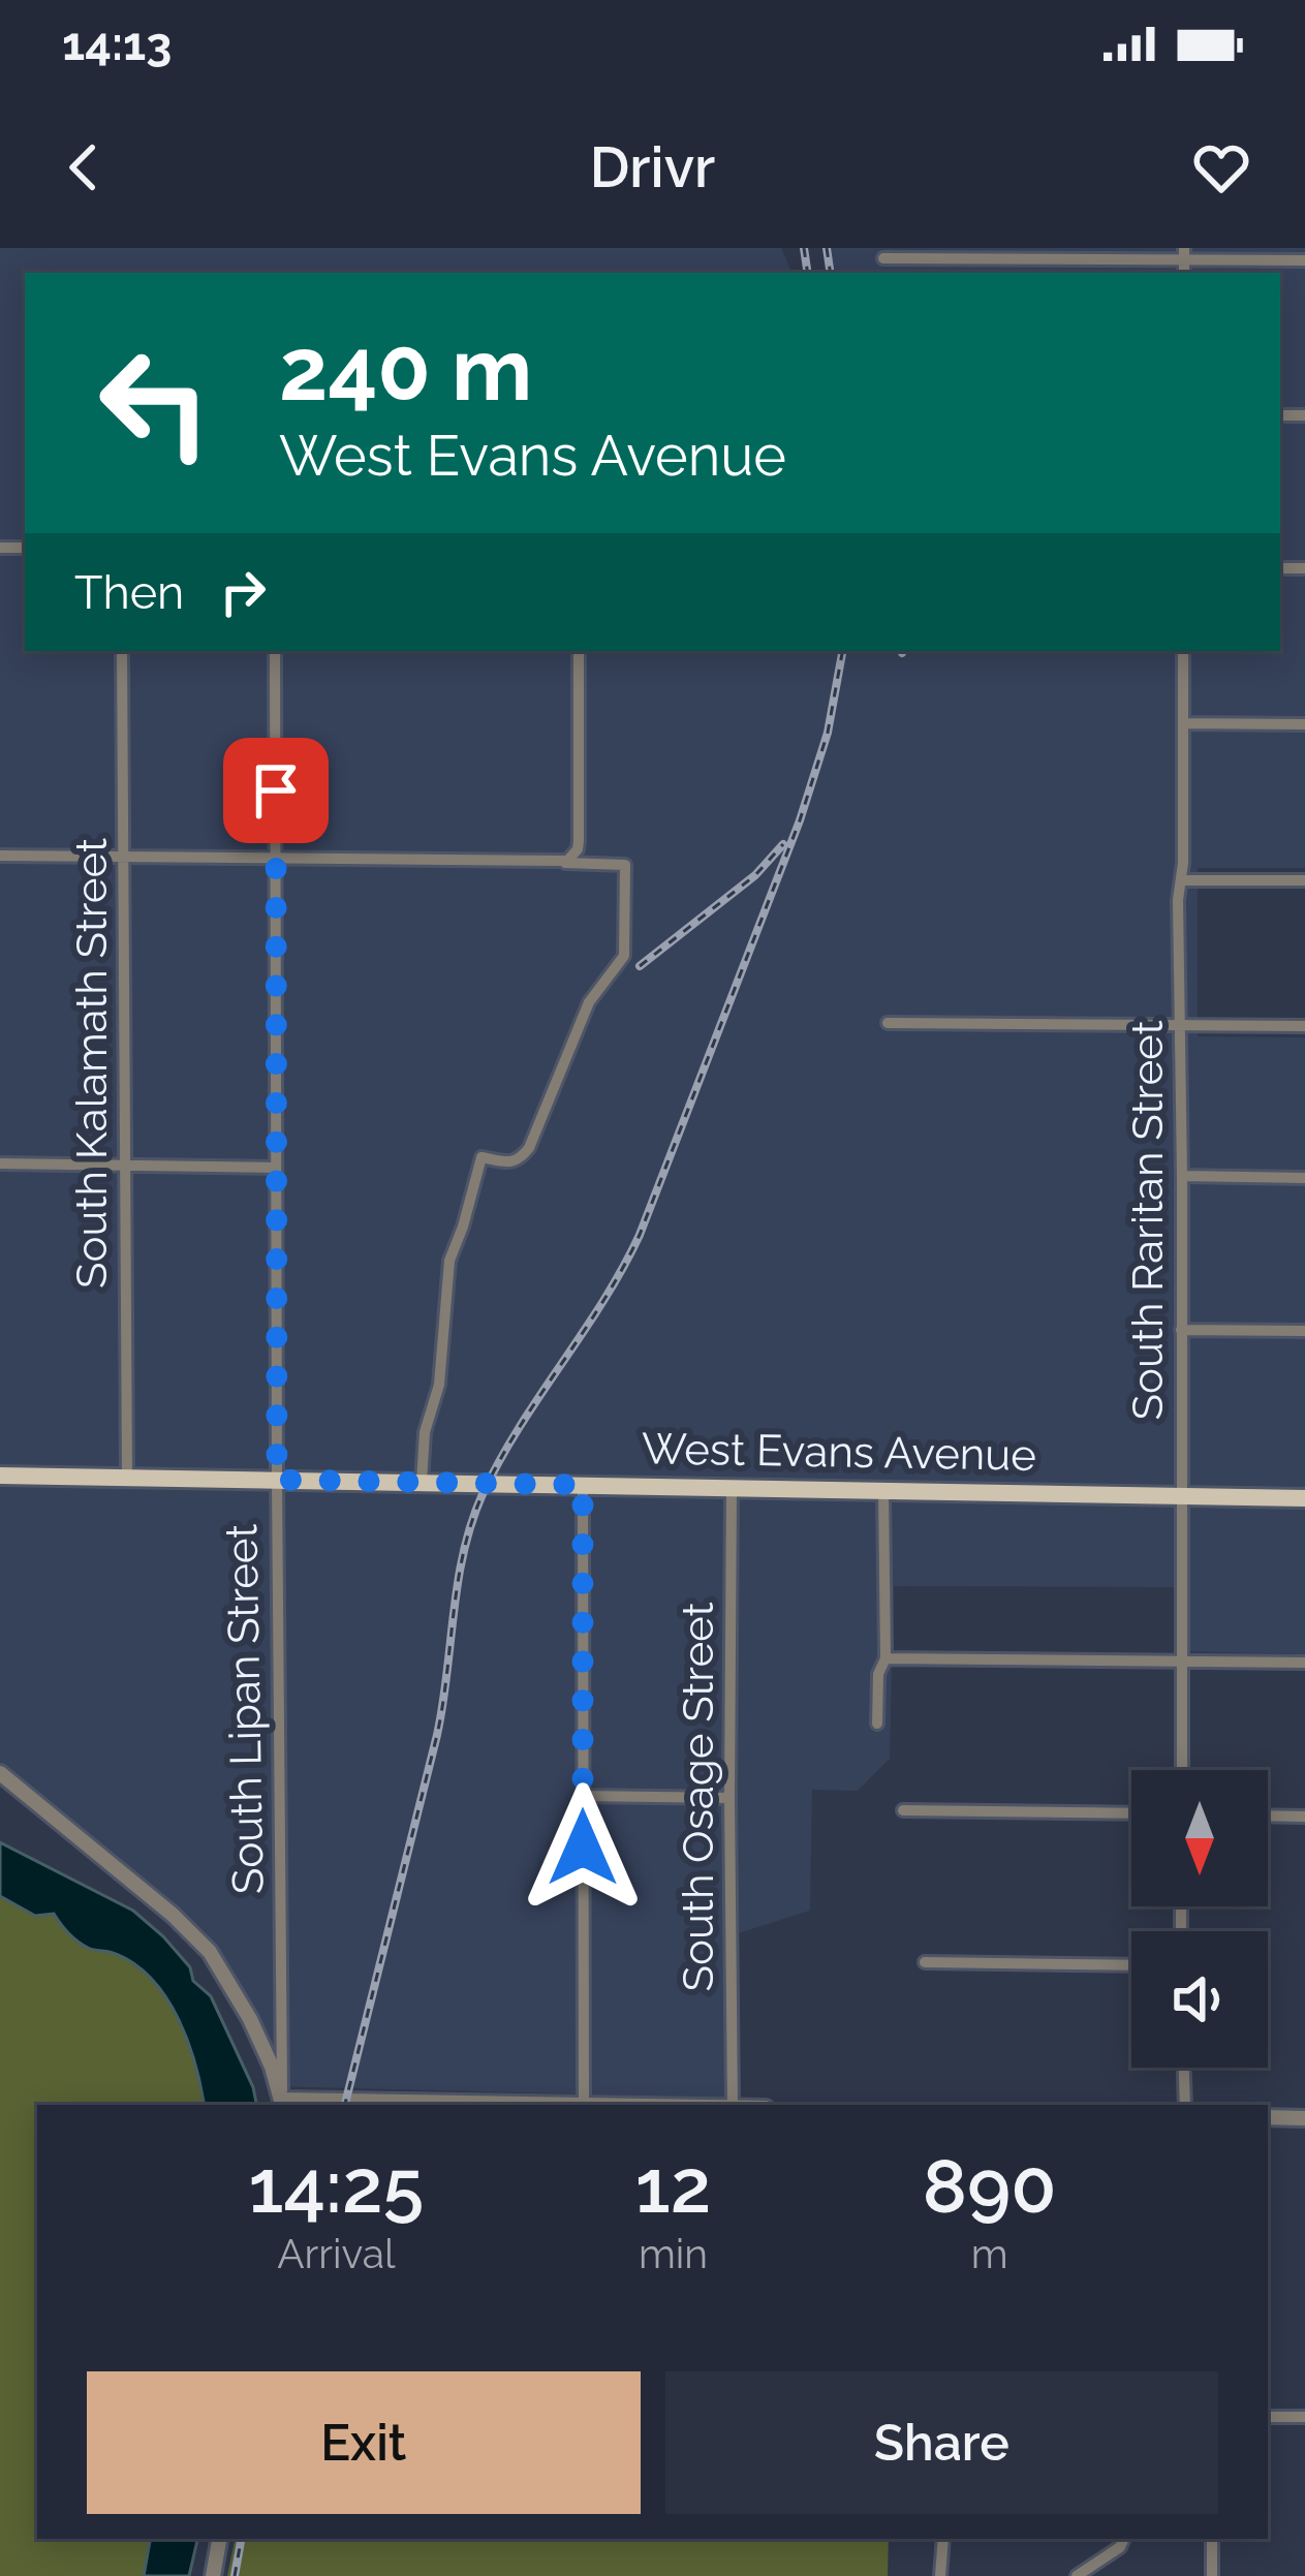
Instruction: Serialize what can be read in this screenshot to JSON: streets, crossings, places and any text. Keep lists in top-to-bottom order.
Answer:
{
  "streets": {
    "main road": ["West Evans Avenue"],
    "street": [
      "South Kalamath Street",
      "South Raritan Street",
      "South Lipan Street",
      "South Osage Street"
    ]
  },
  "crossings": [
    ["South Kalamath Street", "West Evans Avenue"],
    ["South Raritan Street", "West Evans Avenue"],
    ["West Evans Avenue", "South Lipan Street"],
    ["West Evans Avenue", "South Osage Street"]
  ],
  "north": "bottom",
  "page": {
    "status": "14:13",
    "header": "Drivr",
    "turn": ["240 m", "West Evans Avenue"],
    "then": "Then",
    "eta": [
      "14:25",
      "Arrival",
      "12",
      "min",
      "890",
      "m"
    ],
    "buttons": ["Exit", "Share"]
  }
}
